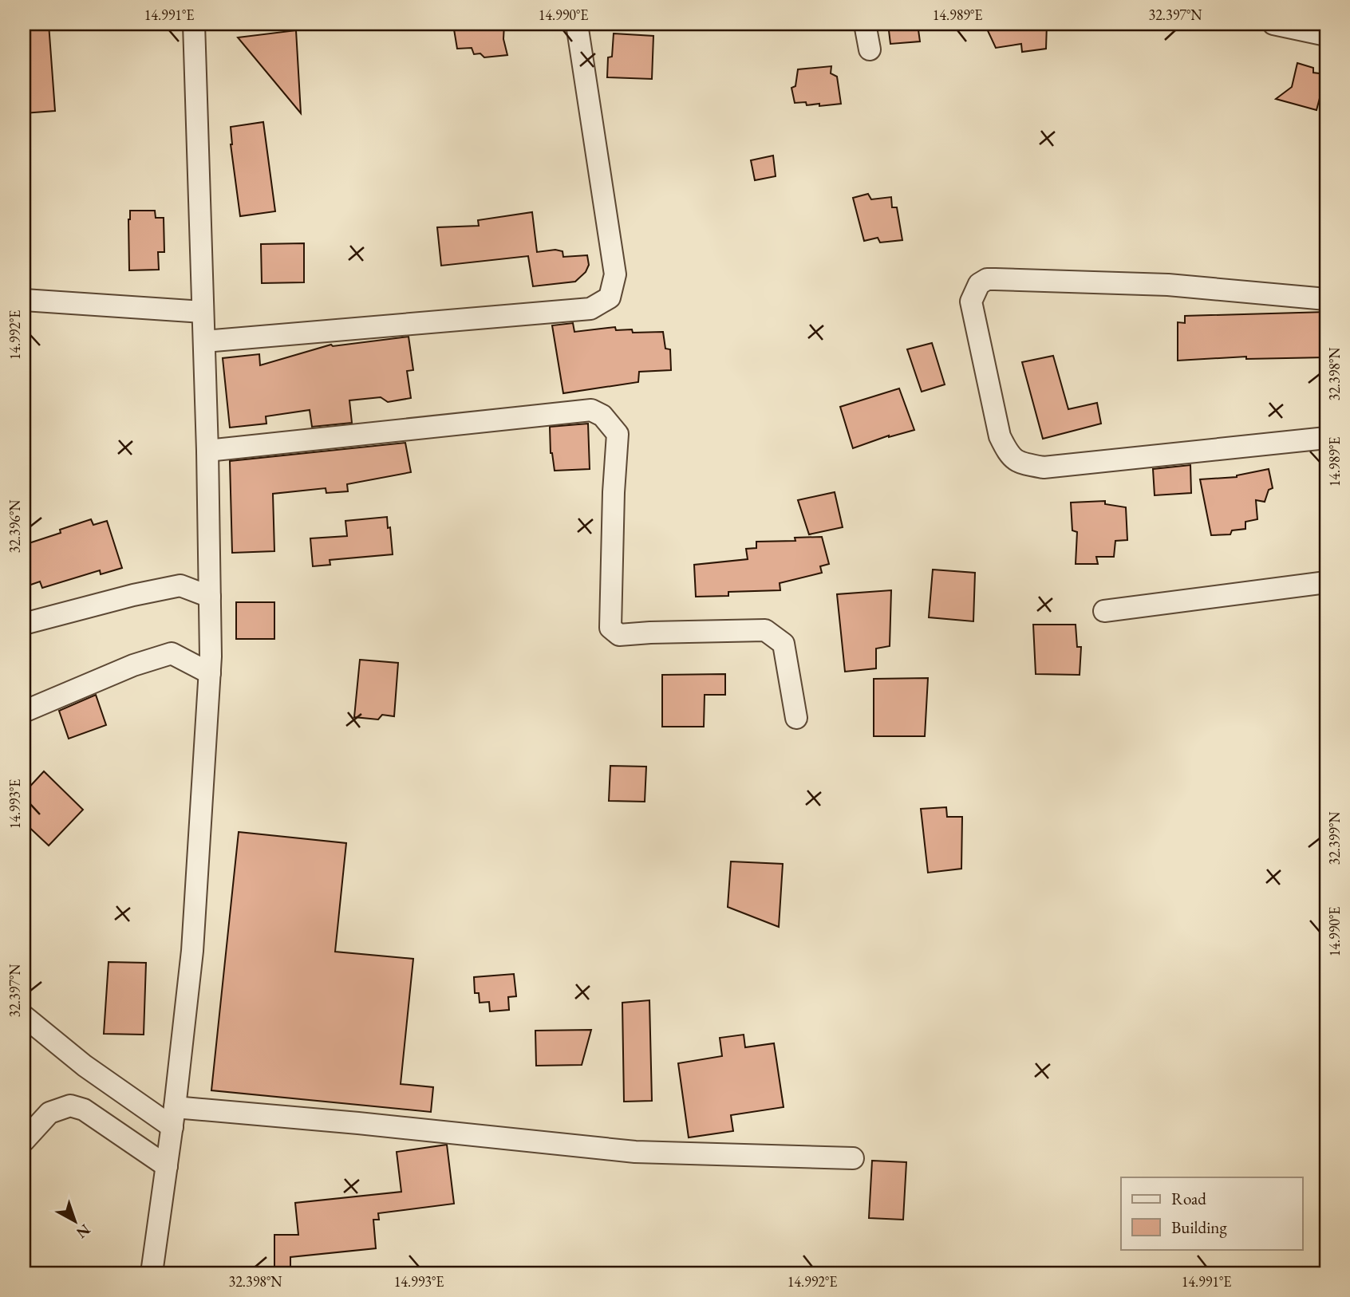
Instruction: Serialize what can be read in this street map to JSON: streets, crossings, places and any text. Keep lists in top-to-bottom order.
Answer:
{
  "legend": ["Road", "Building"],
  "north": "bottom right",
  "coordinates": [
    "14.991°E",
    "14.990°E",
    "14.989°E",
    "32.397°N",
    "14.992°E",
    "32.398°N",
    "32.396°N",
    "14.993°E",
    "32.399°N"
  ]
}
